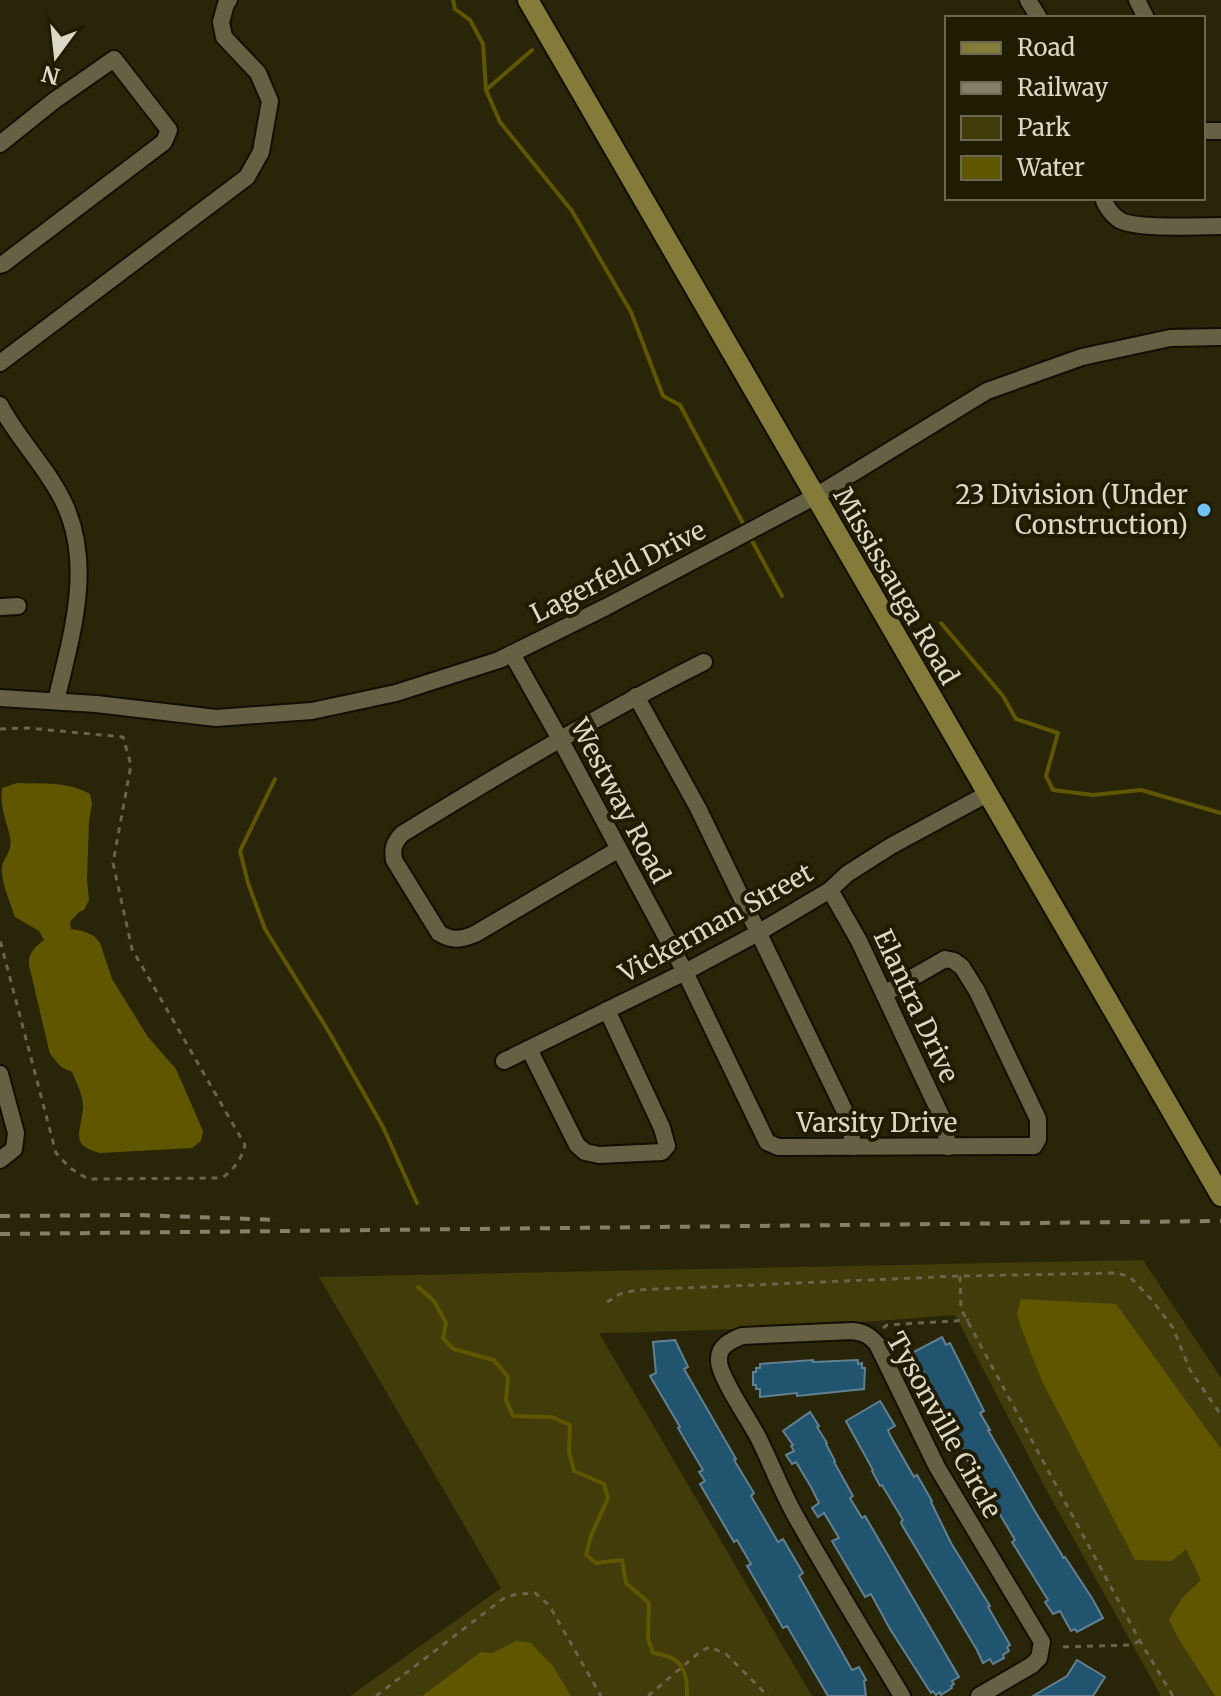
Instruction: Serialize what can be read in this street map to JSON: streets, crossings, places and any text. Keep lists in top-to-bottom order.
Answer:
{
  "streets": {
    "main road": ["Mississauga Road"],
    "street": [
      "Lagerfeld Drive",
      "Westway Road",
      "Vickerman Street",
      "Elantra Drive",
      "Varsity Drive",
      "Tysonville Circle"
    ]
  },
  "crossings": [
    ["Lagerfeld Drive", "Mississauga Road"],
    ["Lagerfeld Drive", "Westway Road"],
    ["Mississauga Road", "Vickerman Street"],
    ["Westway Road", "Vickerman Street"],
    ["Westway Road", "Varsity Drive"],
    ["Vickerman Street", "Elantra Drive"],
    ["Vickerman Street", "Varsity Drive"],
    ["Elantra Drive", "Varsity Drive"]
  ],
  "places": ["23 Division (Under Construction)"],
  "legend": [
    "Road",
    "Railway",
    "Park",
    "Water"
  ],
  "north": "bottom"
}
